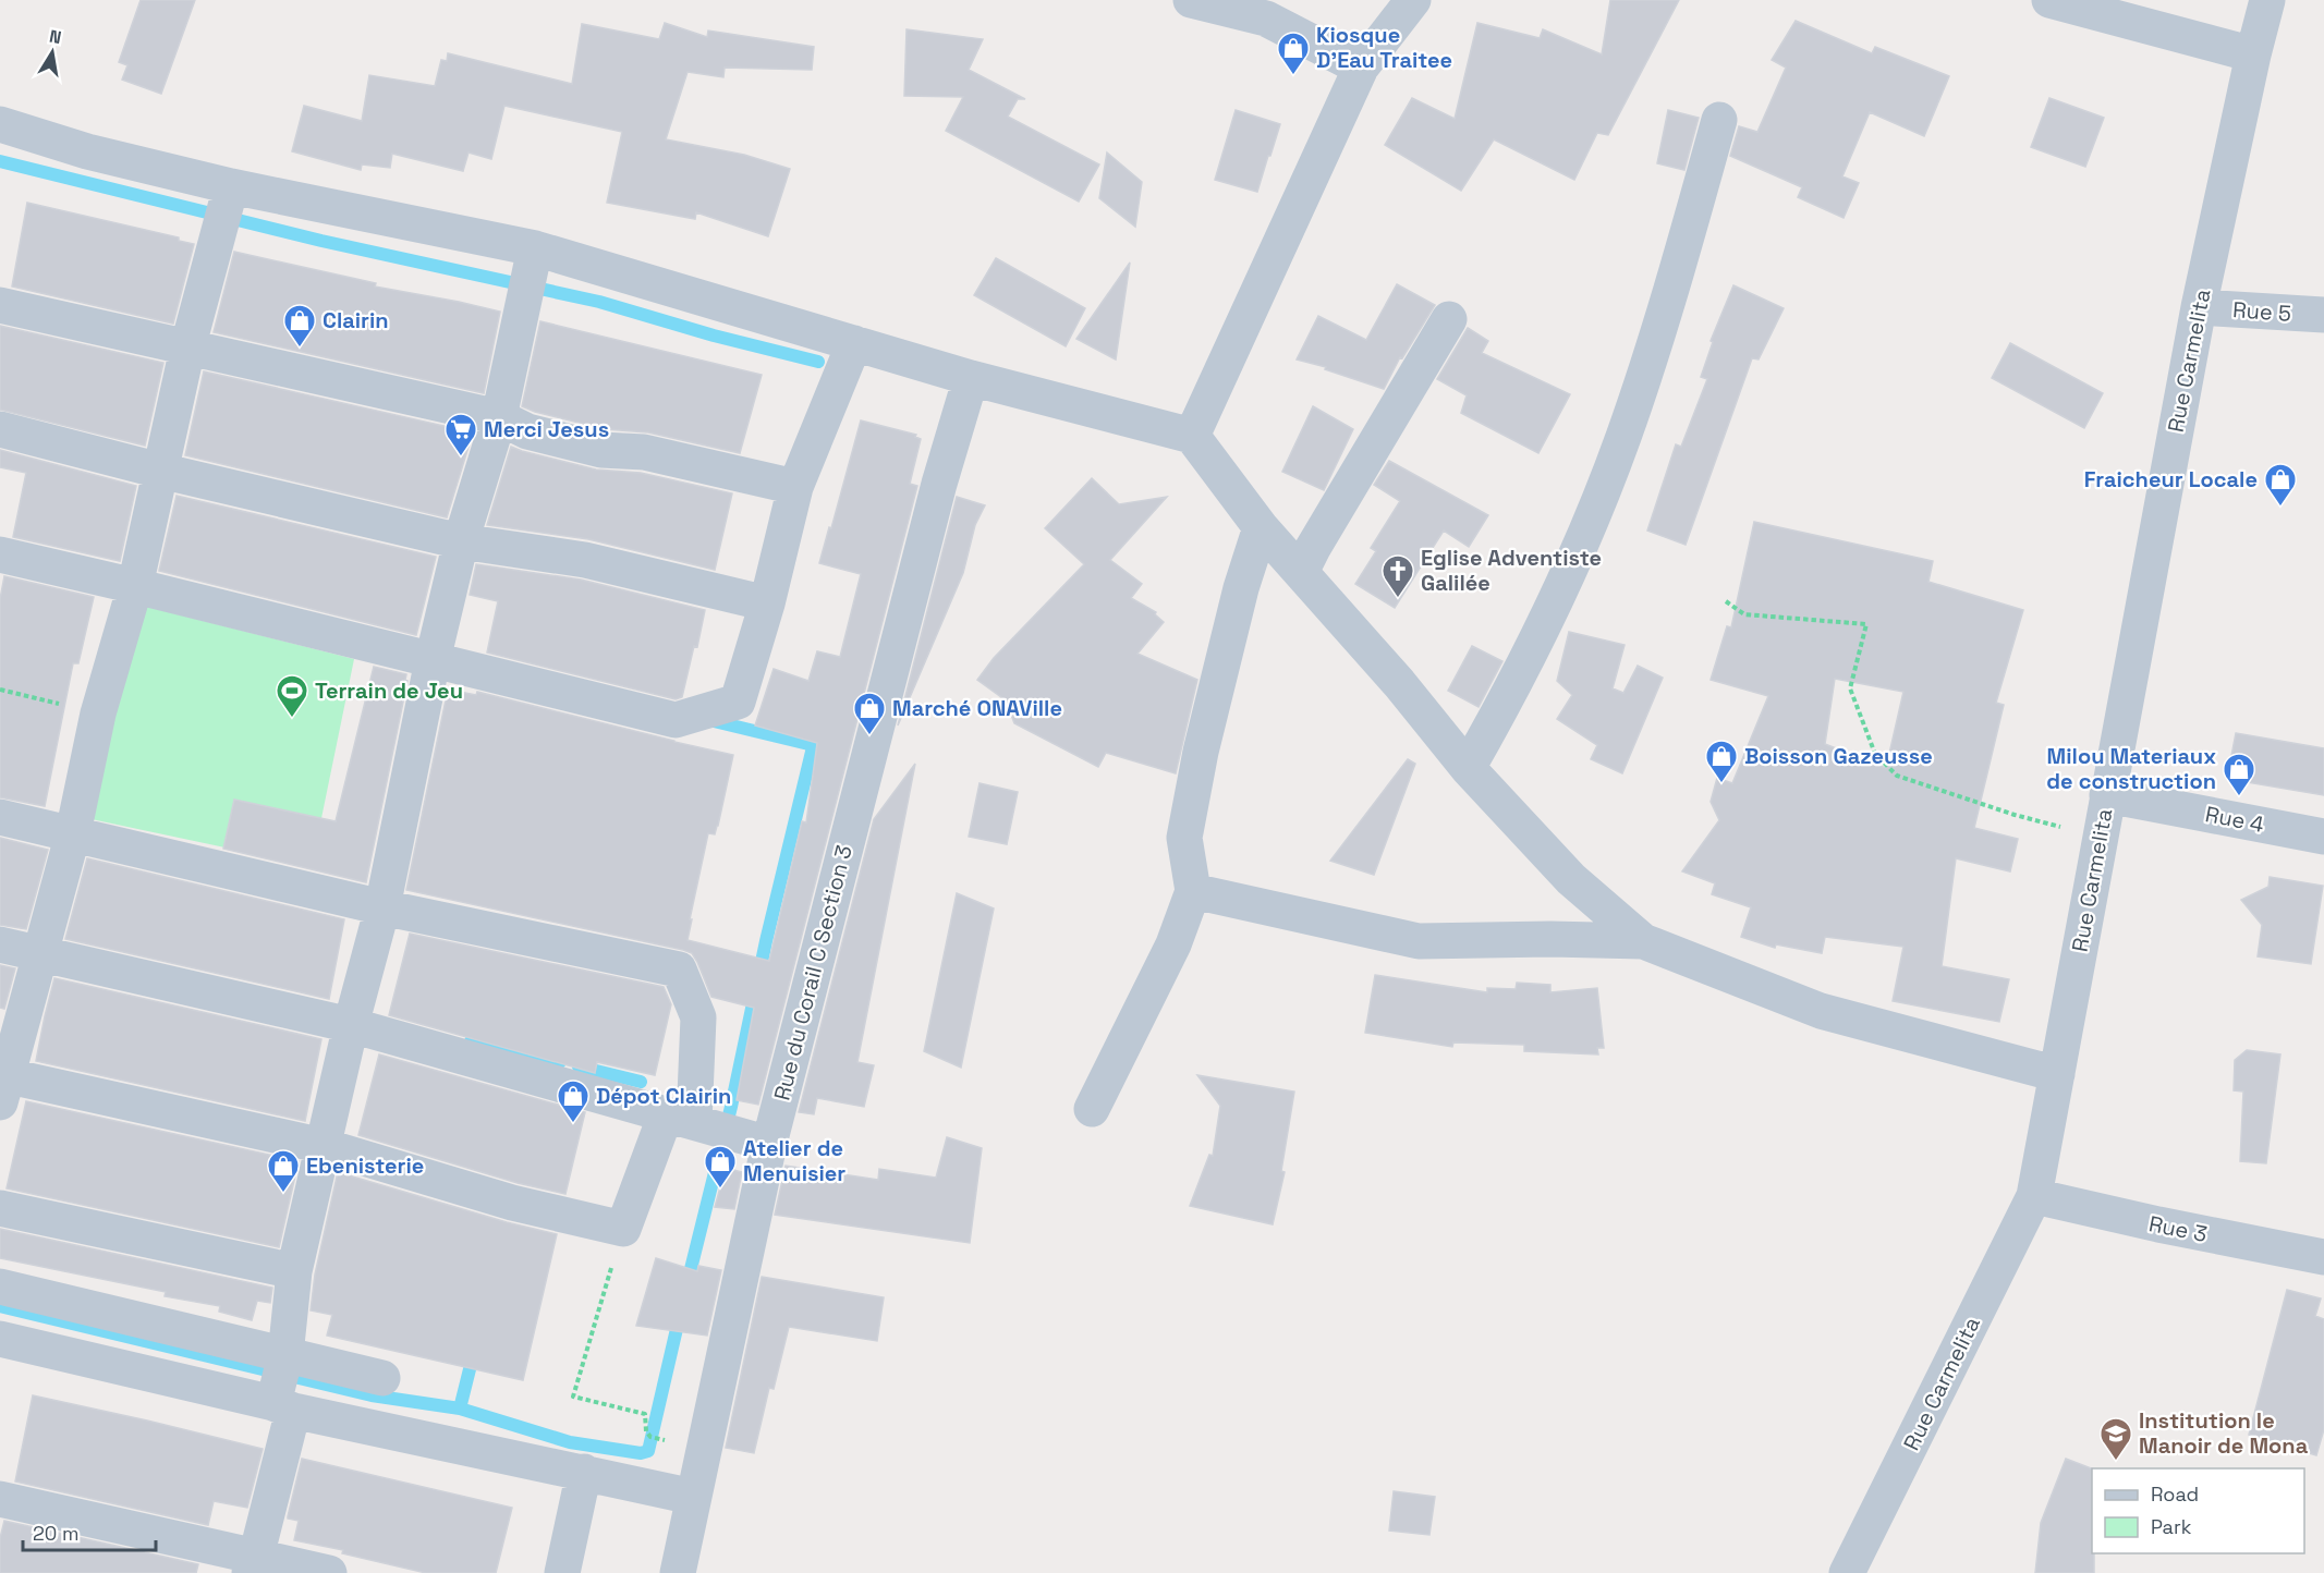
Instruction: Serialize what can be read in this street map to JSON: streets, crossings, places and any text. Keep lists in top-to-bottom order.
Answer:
{
  "streets": {
    "street": [
      "Rue 5",
      "Rue Carmelita",
      "Rue 4",
      "Rue du Corail C Section 3",
      "Rue 3"
    ]
  },
  "crossings": [
    ["Rue 5", "Rue Carmelita"],
    ["Rue Carmelita", "Rue 4"],
    ["Rue Carmelita", "Rue 3"]
  ],
  "places": {
    "shop": [
      "Kiosque D'Eau Traitee",
      "Clairin",
      "Fraicheur Locale",
      "Marché ONAVille",
      "Boisson Gazeusse",
      "Milou Materiaux de construction",
      "Dépot Clairin",
      "Atelier de Menuisier",
      "Ebenisterie"
    ],
    "supermarket": ["Merci Jesus"],
    "church": ["Eglise Adventiste Galilée"],
    "sports": ["Terrain de Jeu"],
    "school or university": ["Institution le Manoir de Mona"]
  },
  "legend": ["Road", "Park"],
  "scale_bar": "20 m",
  "north": "top"
}
